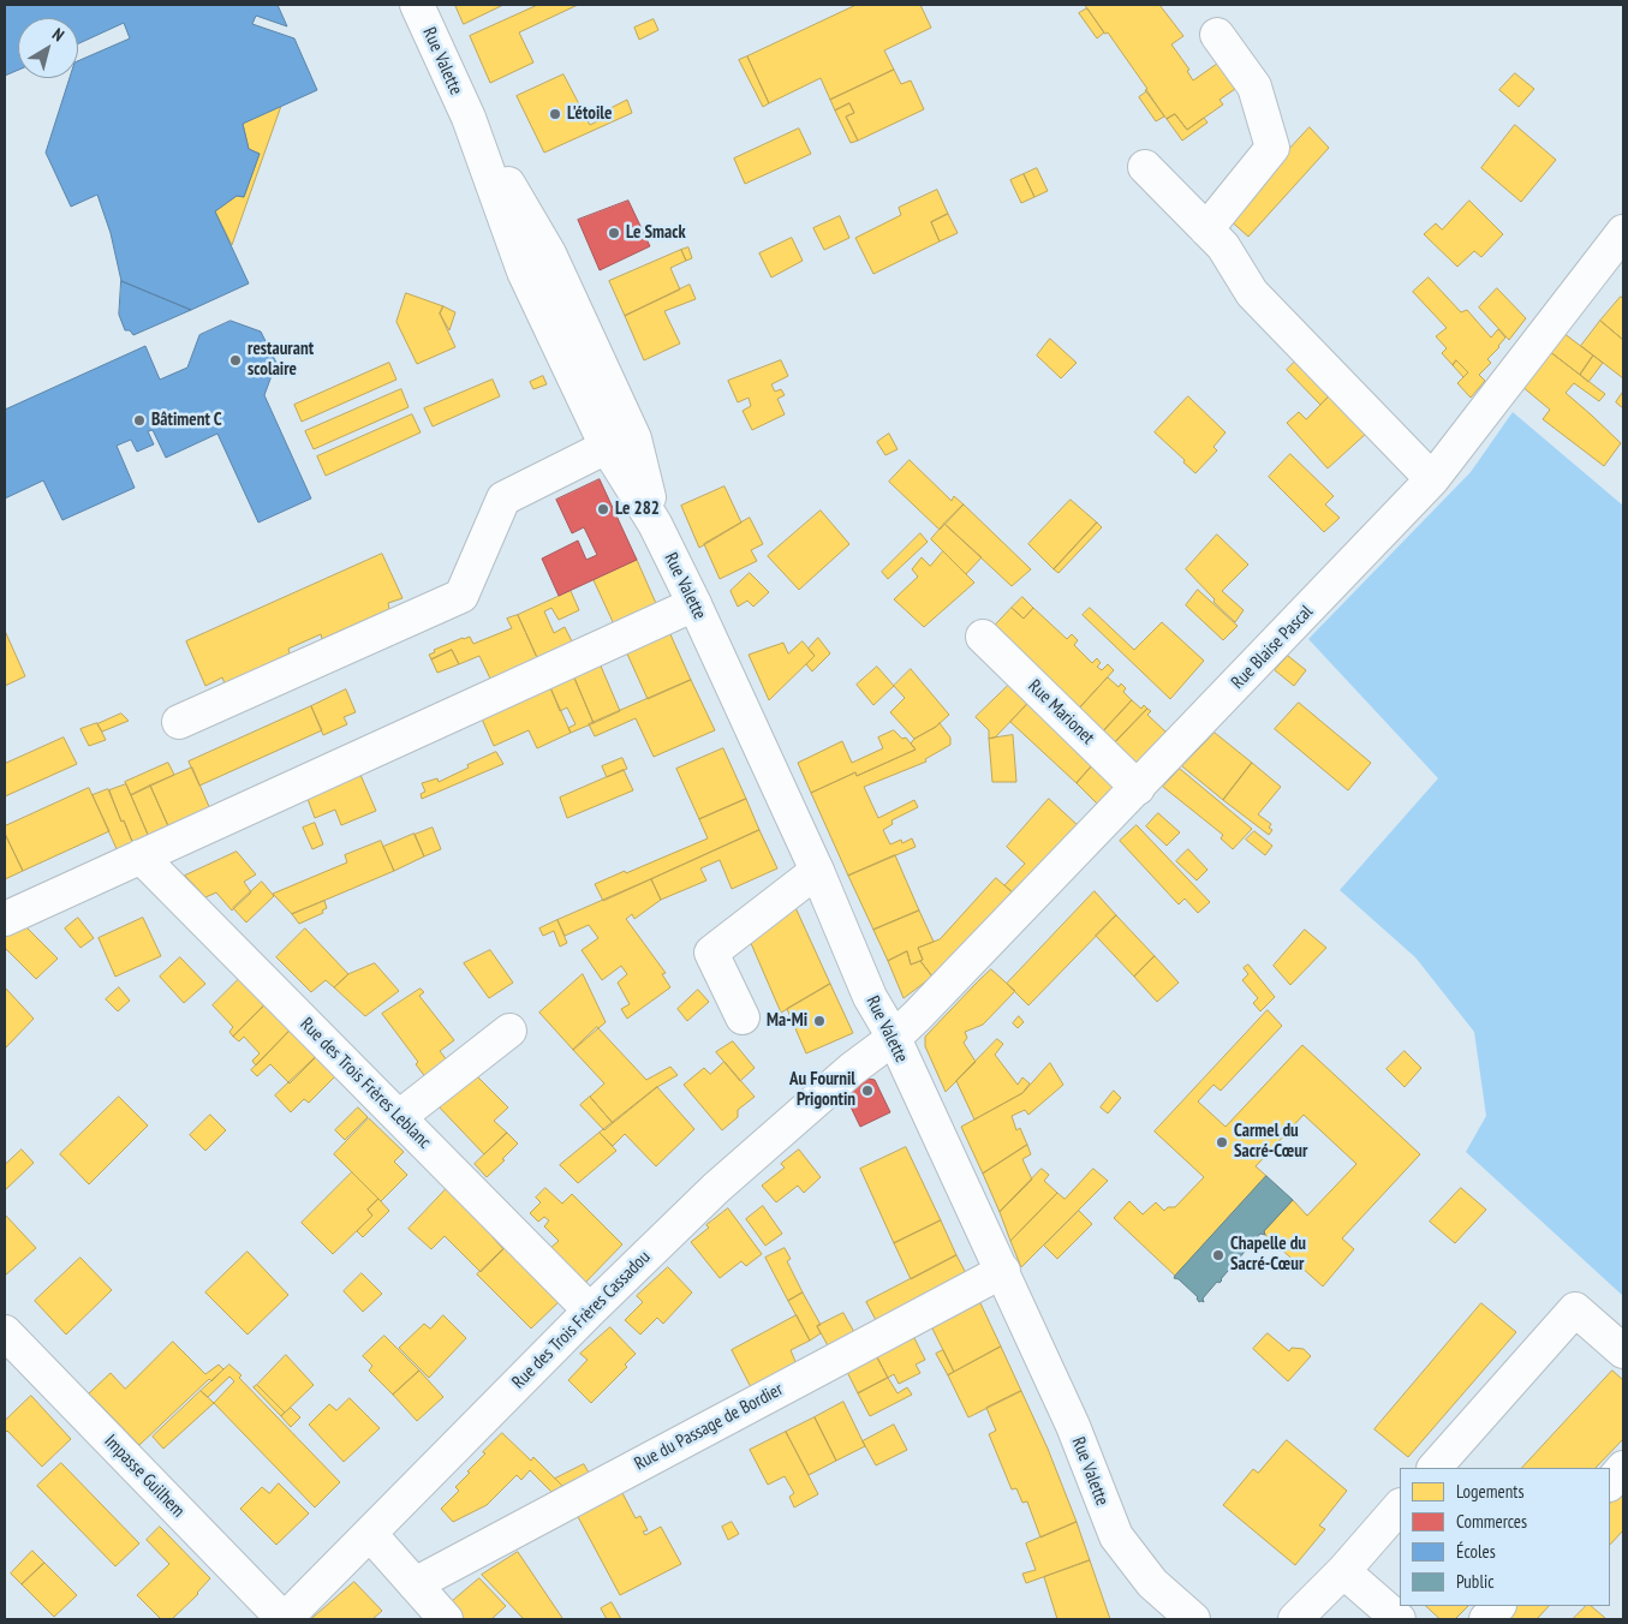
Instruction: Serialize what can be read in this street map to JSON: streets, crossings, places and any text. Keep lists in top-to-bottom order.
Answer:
{
  "streets": {
    "street": [
      "Rue Valette",
      "Rue Blaise Pascal",
      "Rue Marionet",
      "Rue des Trois Frères Leblanc",
      "Rue des Trois Frères Cassadou",
      "Rue du Passage de Bordier",
      "Impasse Guilhem"
    ]
  },
  "crossings": [
    ["Rue Valette", "Rue Blaise Pascal"],
    ["Rue Valette", "Rue des Trois Frères Cassadou"],
    ["Rue Valette", "Rue du Passage de Bordier"],
    ["Rue Blaise Pascal", "Rue Marionet"],
    ["Rue Blaise Pascal", "Rue des Trois Frères Cassadou"],
    ["Rue des Trois Frères Leblanc", "Rue des Trois Frères Cassadou"],
    ["Rue des Trois Frères Cassadou", "Impasse Guilhem"]
  ],
  "places": [
    "L'étoile",
    "Le Smack",
    "restaurant scolaire",
    "Bâtiment C",
    "Le 282",
    "Ma-Mi",
    "Au Fournil Prigontin",
    "Carmel du Sacré-Cœur",
    "Chapelle du Sacré-Cœur"
  ],
  "legend": [
    "Logements",
    "Commerces",
    "Écoles",
    "Public"
  ],
  "north": "top right"
}
